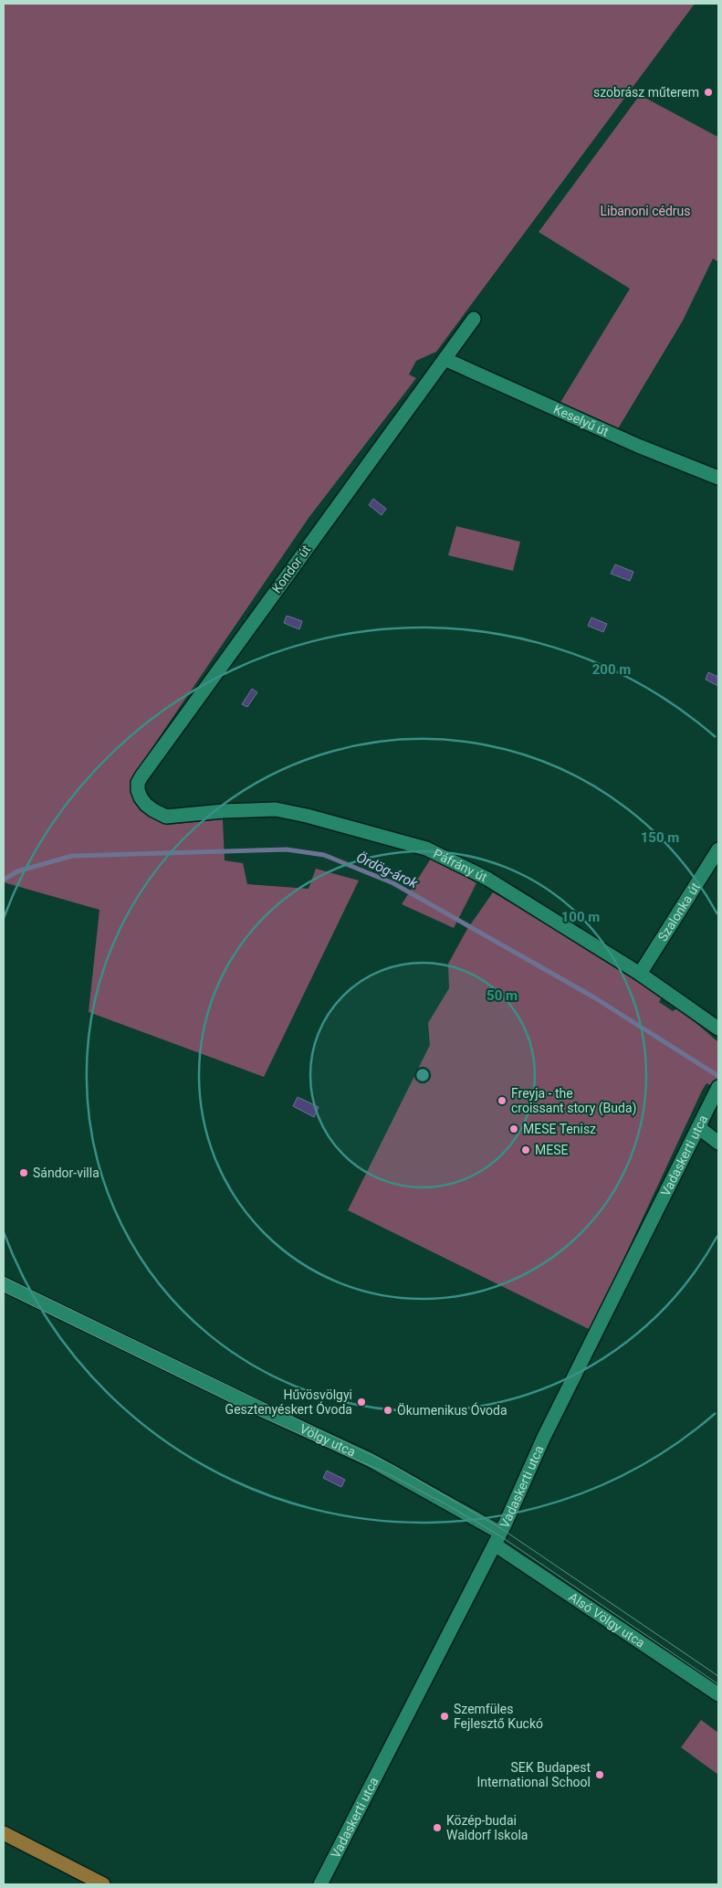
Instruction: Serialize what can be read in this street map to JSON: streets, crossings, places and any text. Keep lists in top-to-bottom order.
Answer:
{
  "streets": {
    "street": [
      "Keselyű út",
      "Kondor út",
      "Páfrány út",
      "Szalonka út",
      "Vadaskerti utca",
      "Völgy utca",
      "Alsó Völgy utca"
    ]
  },
  "crossings": [
    ["Keselyű út", "Kondor út"],
    ["Kondor út", "Páfrány út"],
    ["Páfrány út", "Szalonka út"],
    ["Vadaskerti utca", "Völgy utca"],
    ["Vadaskerti utca", "Alsó Völgy utca"],
    ["Völgy utca", "Alsó Völgy utca"]
  ],
  "water": ["Ördög-árok"],
  "parks": ["Libanoni cédrus"],
  "places": [
    "szobrász műterem",
    "Freyja - the croissant story (Buda)",
    "MESE Tenisz",
    "MESE",
    "Sándor-villa",
    "Hűvösvölgyi Gesztenyéskert Óvoda",
    "Ökumenikus Óvoda",
    "Szemfüles Fejlesztő Kuckó",
    "SEK Budapest International School",
    "Közép-budai Waldorf Iskola"
  ],
  "rings": [
    "200 m",
    "150 m",
    "100 m",
    "50 m"
  ]
}
